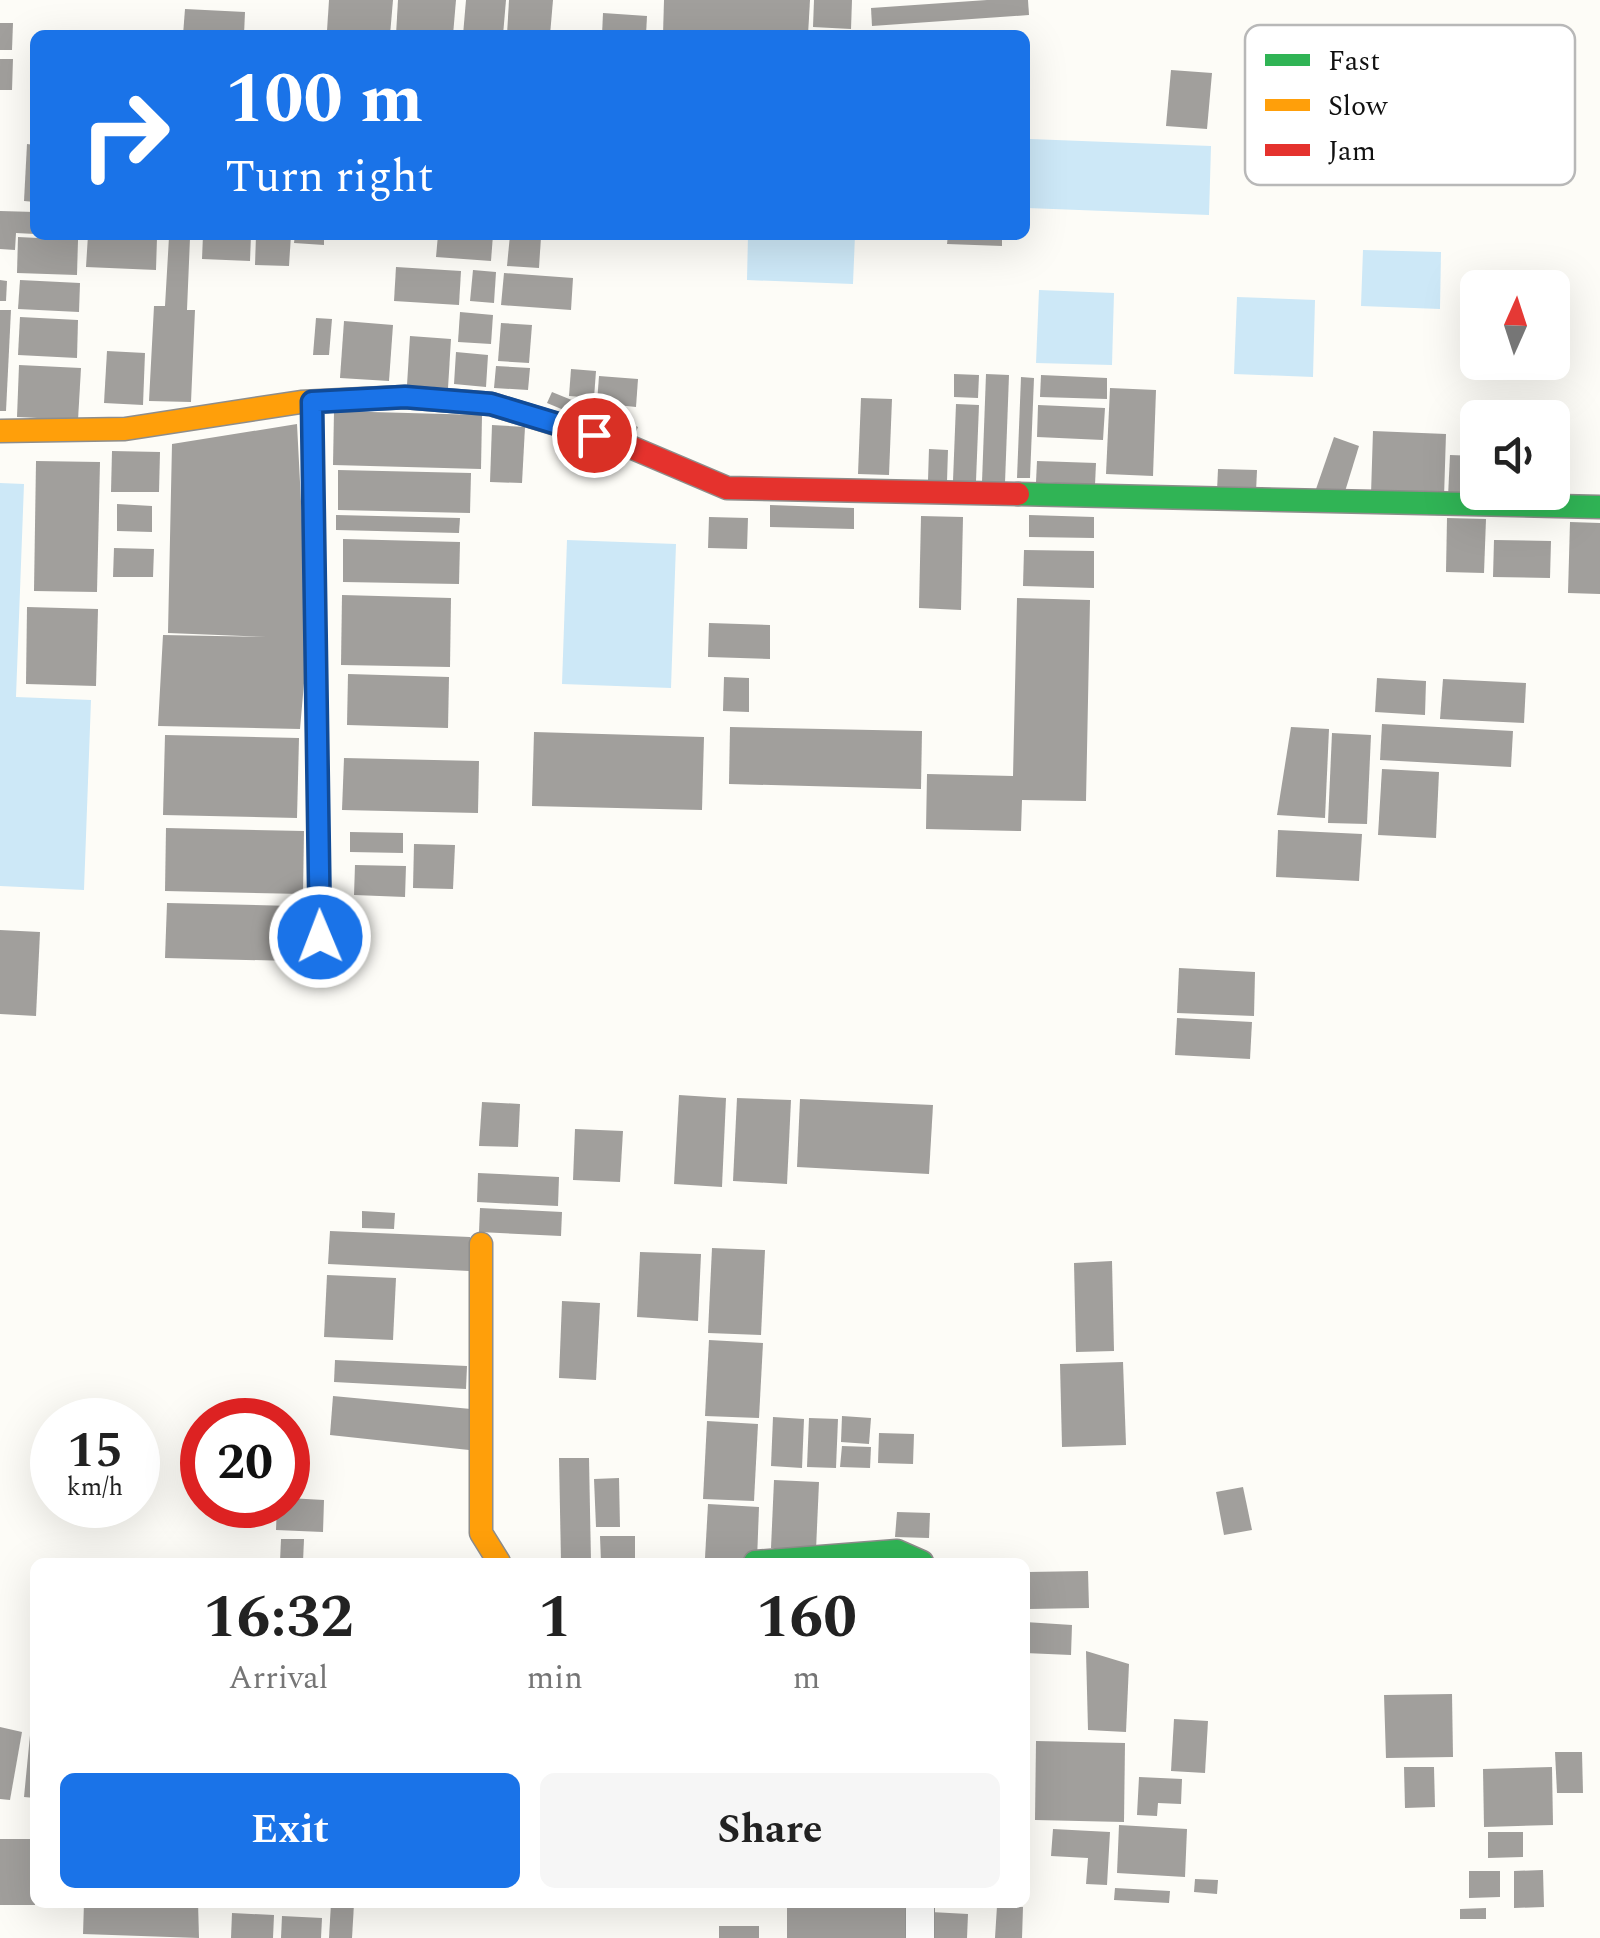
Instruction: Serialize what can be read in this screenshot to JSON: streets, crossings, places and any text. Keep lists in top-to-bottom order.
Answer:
{
  "legend": ["Fast", "Slow", "Jam"],
  "north": "top",
  "page": {
    "turn": ["100 m", "Turn right"],
    "speed": "15 km/h",
    "limit": "20",
    "eta": [
      "16:32",
      "Arrival",
      "1",
      "min",
      "160",
      "m"
    ],
    "buttons": ["Exit", "Share"]
  }
}
